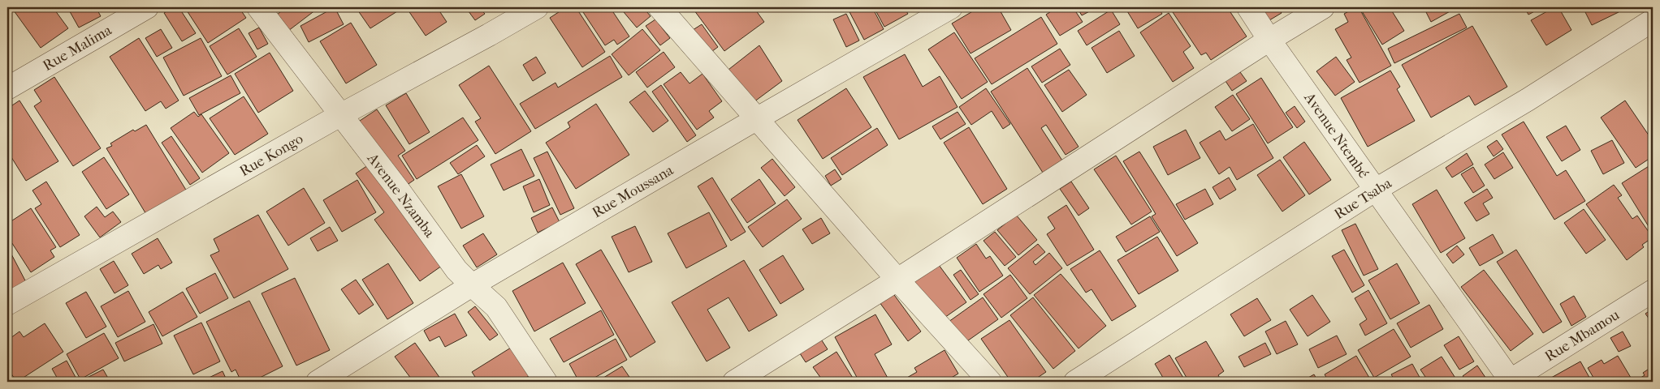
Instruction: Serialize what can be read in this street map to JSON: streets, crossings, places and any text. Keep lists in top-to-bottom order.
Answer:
{
  "streets": {
    "street": [
      "Rue Malima",
      "Avenue Ntembé",
      "Rue Kongo",
      "Rue Moussana",
      "Avenue Nzamba",
      "Rue Tsaba",
      "Rue Mbamou"
    ]
  },
  "crossings": [
    ["Avenue Ntembé", "Rue Tsaba"],
    ["Avenue Ntembé", "Rue Mbamou"],
    ["Rue Kongo", "Avenue Nzamba"],
    ["Rue Moussana", "Avenue Nzamba"]
  ]
}
